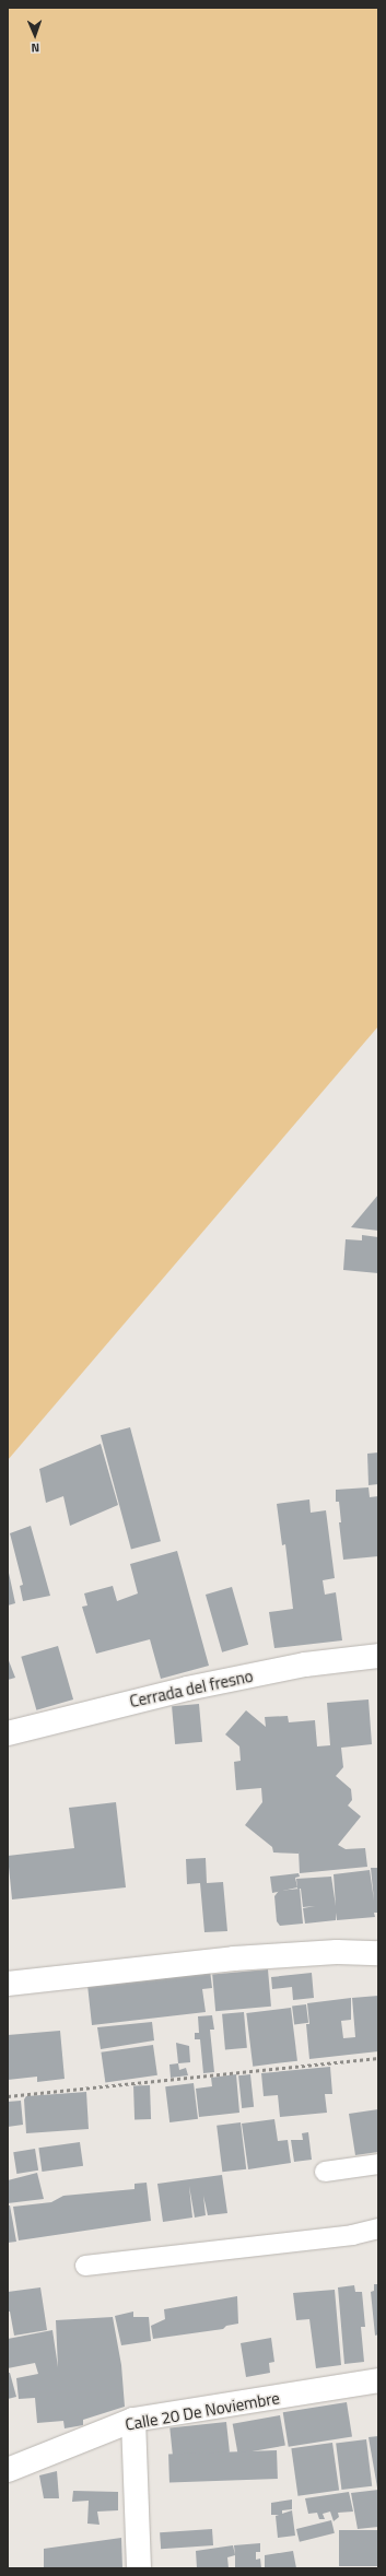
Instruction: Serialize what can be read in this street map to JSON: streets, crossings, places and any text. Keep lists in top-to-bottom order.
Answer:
{
  "streets": {
    "street": ["Cerrada del fresno", "Calle 20 De Noviembre"]
  },
  "north": "bottom"
}
